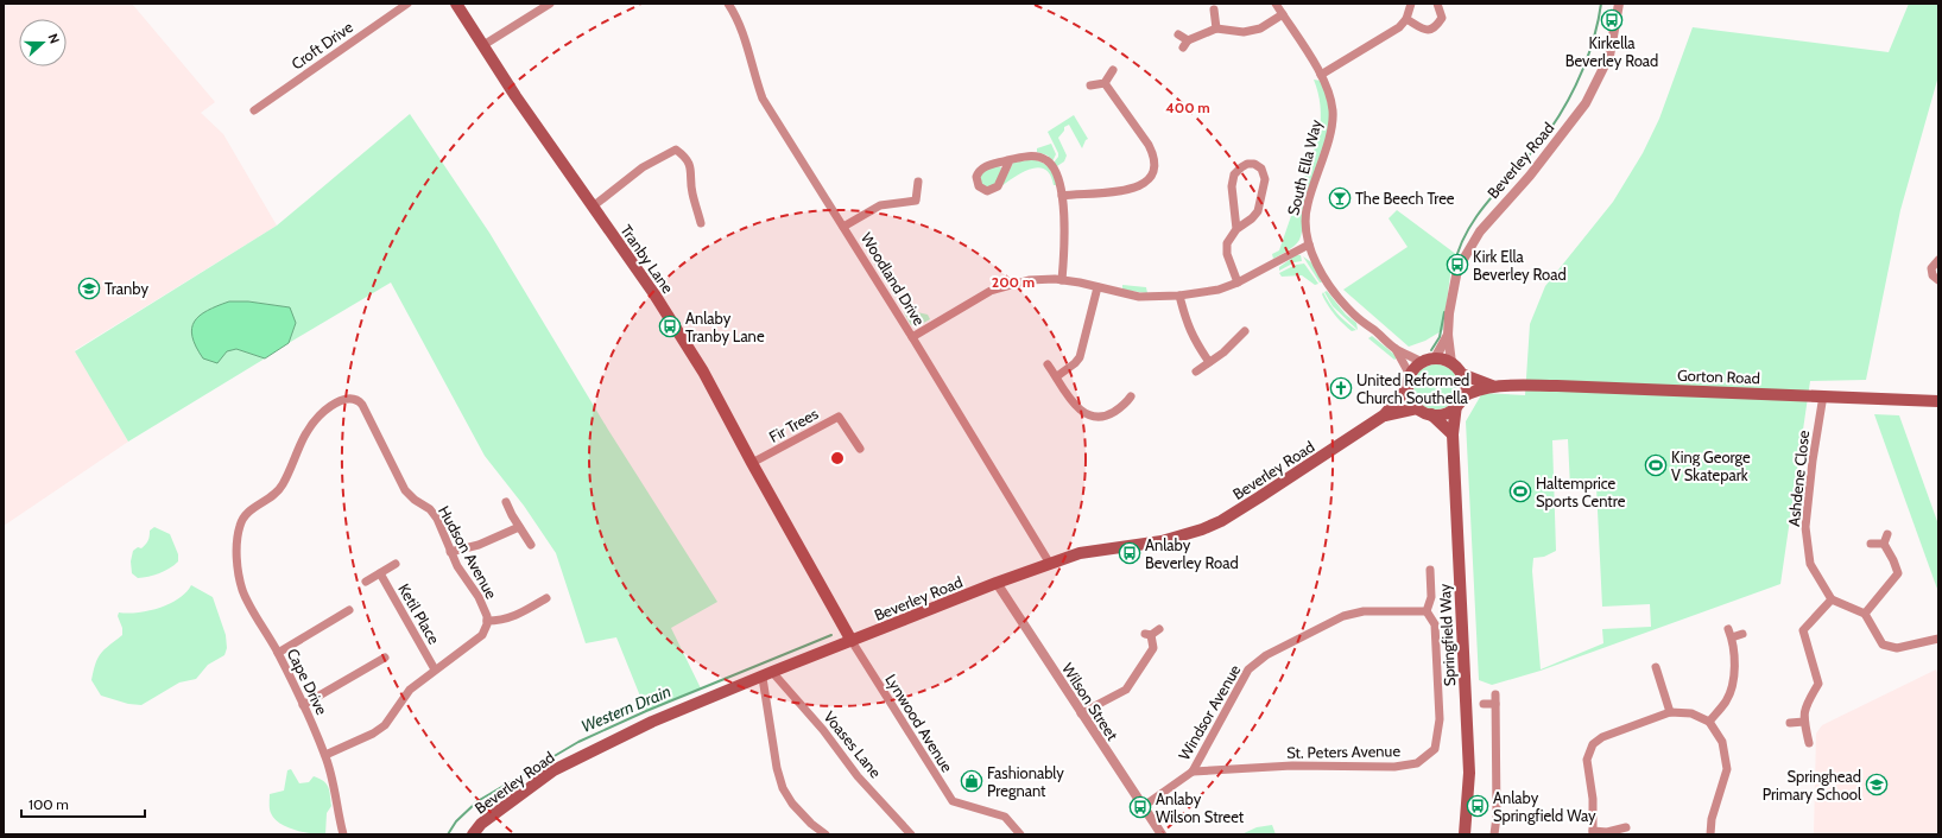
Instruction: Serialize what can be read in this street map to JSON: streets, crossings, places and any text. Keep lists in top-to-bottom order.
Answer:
{
  "streets": {
    "main road": [
      "Beverley Road",
      "Tranby Lane",
      "Gorton Road",
      "Springfield Way"
    ],
    "street": [
      "Croft Drive",
      "South Ella Way",
      "Woodland Drive",
      "Fir Trees",
      "Ashdene Close",
      "Hudson Avenue",
      "Ketil Place",
      "Cape Drive",
      "Wilson Street",
      "Windsor Avenue",
      "Lynwood Avenue",
      "Voases Lane",
      "St. Peters Avenue"
    ]
  },
  "crossings": [
    ["Beverley Road", "South Ella Way"],
    ["Beverley Road", "Tranby Lane"],
    ["Beverley Road", "Woodland Drive"],
    ["Beverley Road", "Gorton Road"],
    ["Beverley Road", "Springfield Way"],
    ["Beverley Road", "Wilson Street"],
    ["Beverley Road", "Lynwood Avenue"],
    ["Beverley Road", "Voases Lane"],
    ["South Ella Way", "Gorton Road"],
    ["South Ella Way", "Springfield Way"],
    ["Tranby Lane", "Fir Trees"],
    ["Tranby Lane", "Lynwood Avenue"],
    ["Gorton Road", "Ashdene Close"],
    ["Gorton Road", "Springfield Way"],
    ["Hudson Avenue", "Ketil Place"],
    ["Hudson Avenue", "Cape Drive"],
    ["Wilson Street", "Windsor Avenue"],
    ["Windsor Avenue", "St. Peters Avenue"]
  ],
  "water": ["Western Drain"],
  "places": {
    "bus stop": [
      "Kirkella Beverley Road",
      "Kirk Ella Beverley Road",
      "Anlaby Tranby Lane",
      "Anlaby Beverley Road",
      "Anlaby Springfield Way",
      "Anlaby Wilson Street"
    ],
    "bar": ["The Beech Tree"],
    "school or university": ["Tranby", "Springhead Primary School"],
    "church": ["United Reformed Church Southella"],
    "sports": ["King George V Skatepark", "Haltemprice Sports Centre"],
    "shop": ["Fashionably Pregnant"]
  },
  "scale_bar": "100 m",
  "north": "right",
  "rings": ["400 m", "200 m"]
}
